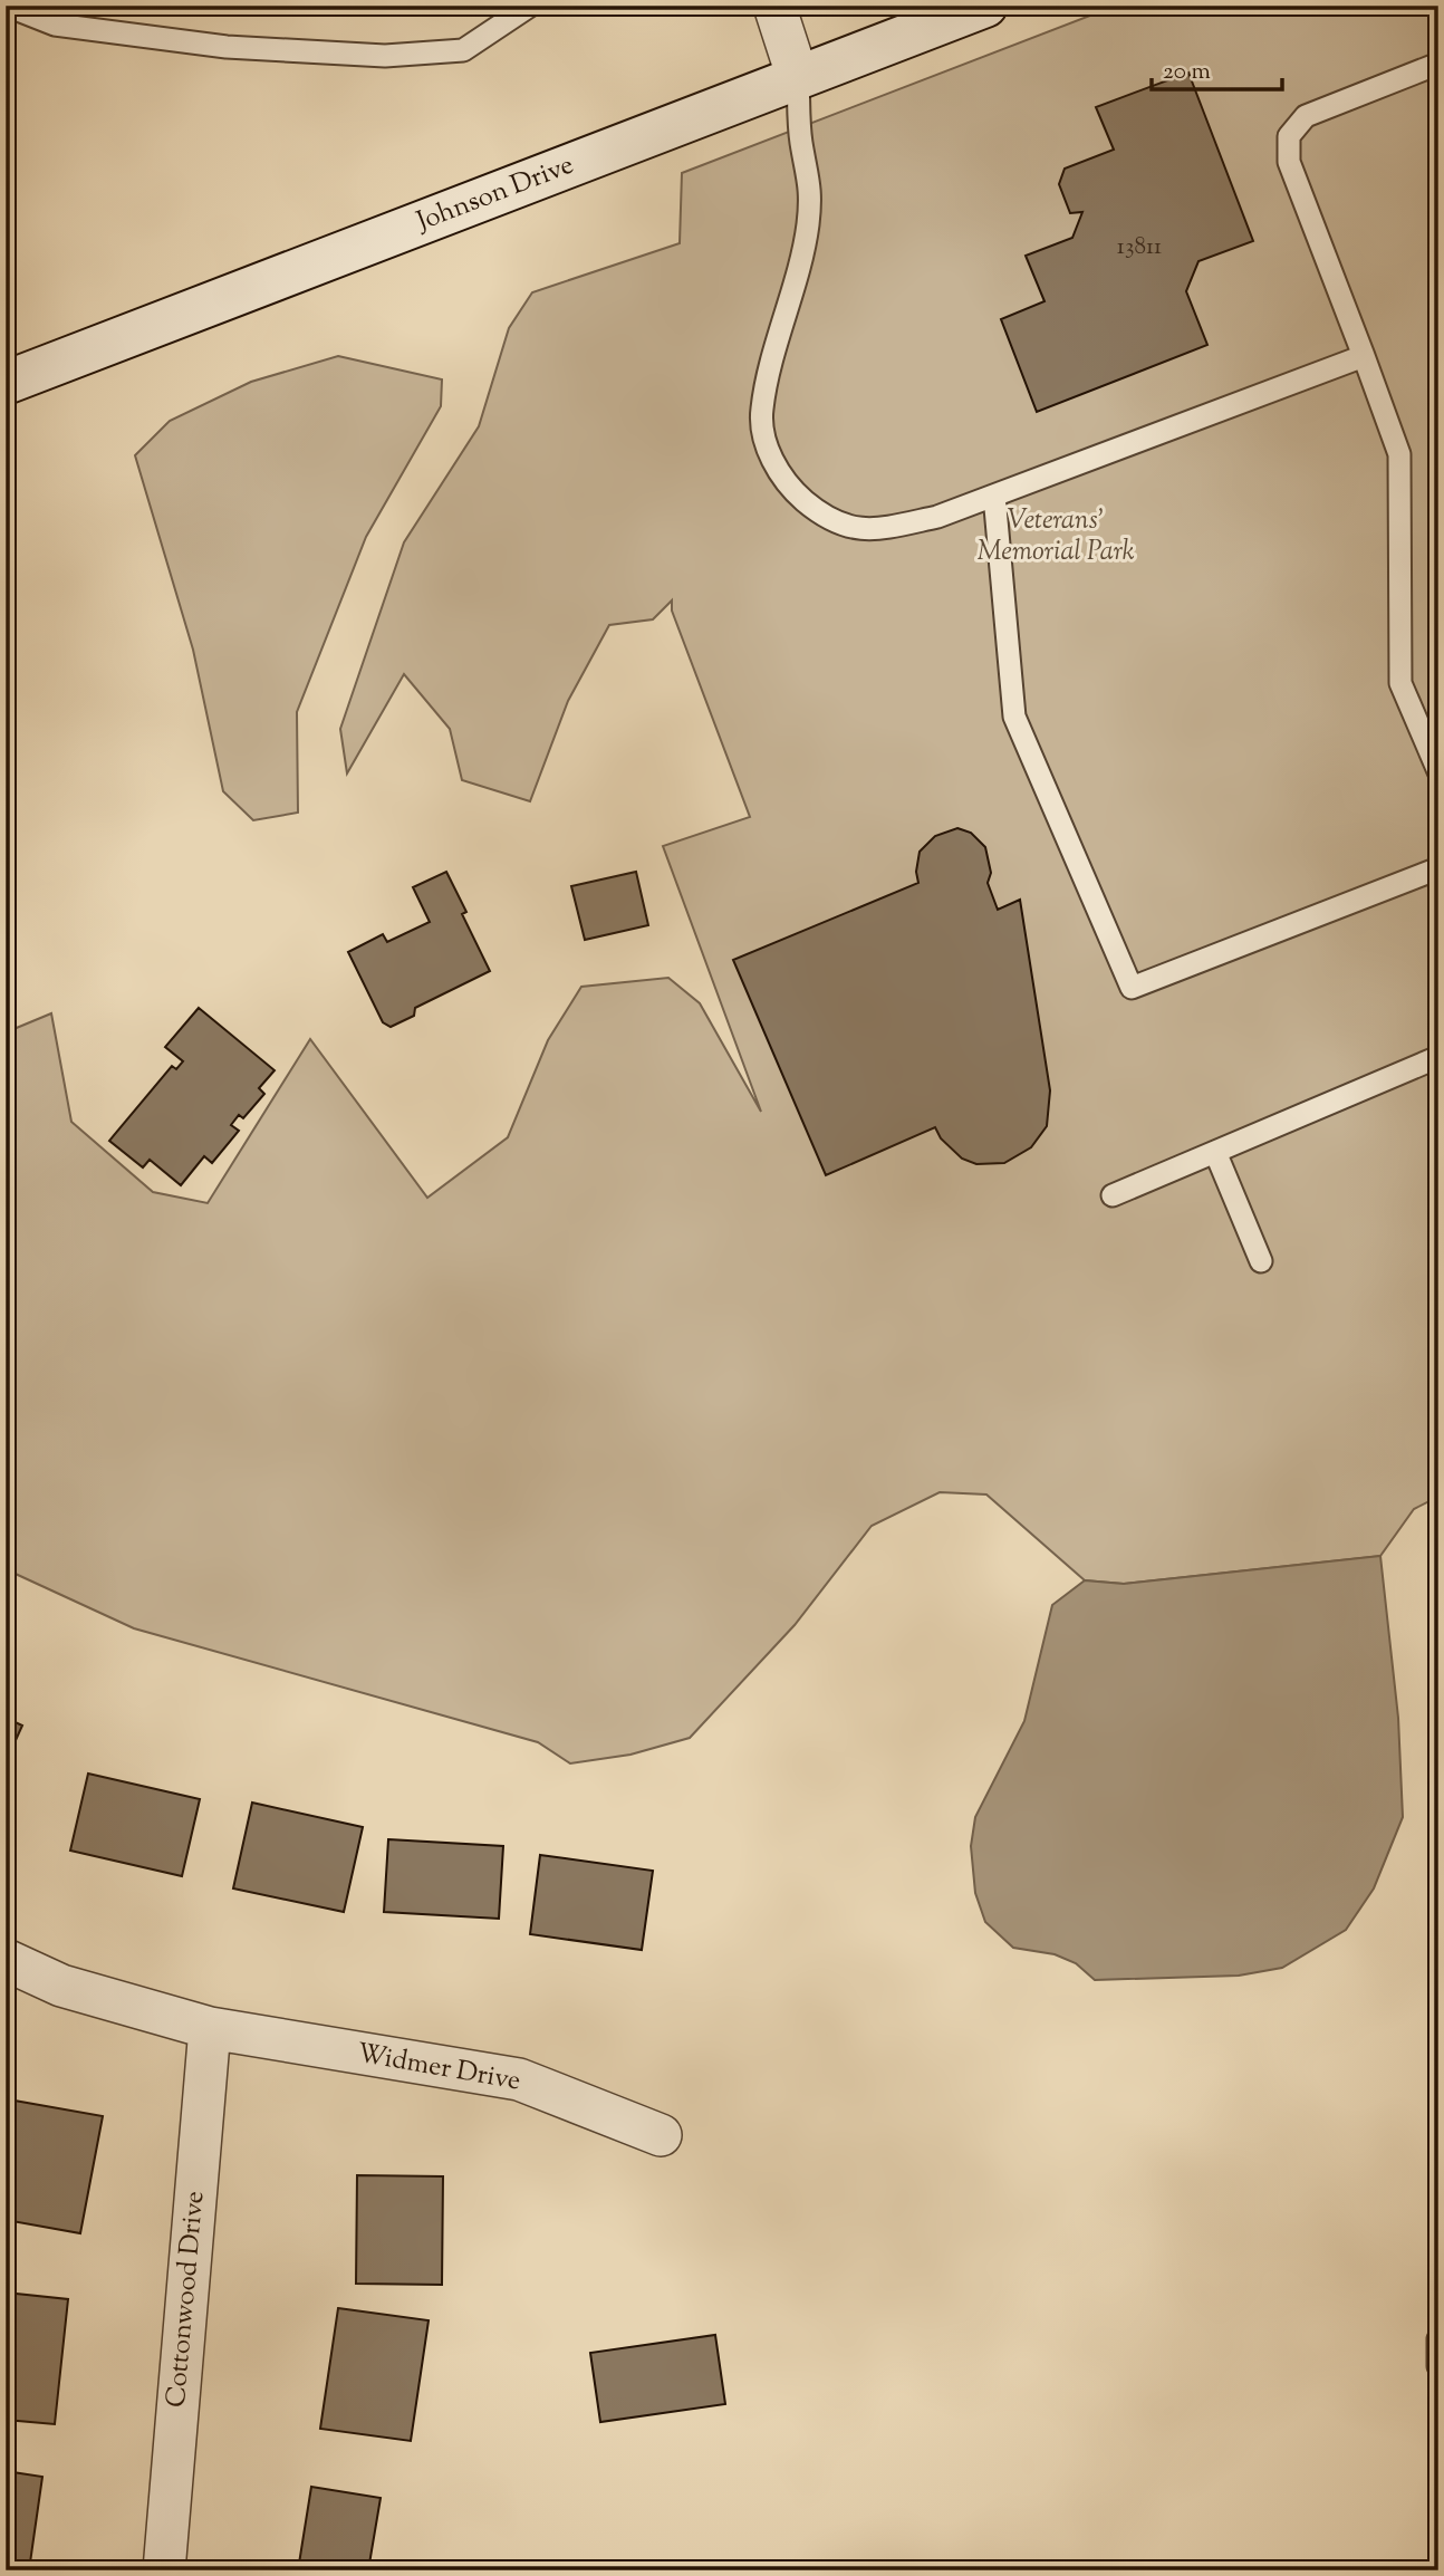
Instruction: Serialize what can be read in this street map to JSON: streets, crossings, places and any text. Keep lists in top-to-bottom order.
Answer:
{
  "streets": {
    "main road": ["Johnson Drive"],
    "street": ["Widmer Drive", "Cottonwood Drive"]
  },
  "crossings": [
    ["Widmer Drive", "Cottonwood Drive"]
  ],
  "parks": ["Veterans' Memorial Park"],
  "house_numbers": ["13811"],
  "scale_bar": "20 m"
}
